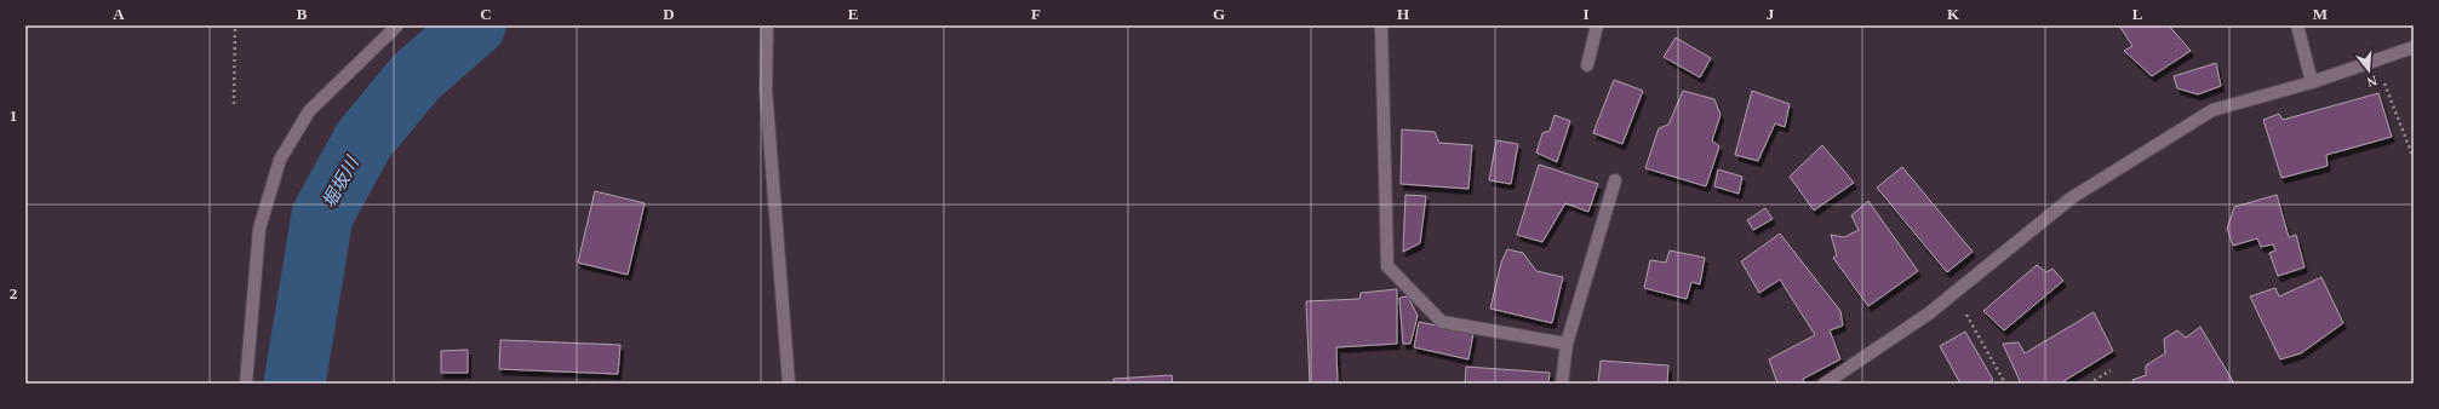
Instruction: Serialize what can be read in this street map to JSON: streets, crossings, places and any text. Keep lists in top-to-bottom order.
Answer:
{
  "water": ["堀坂川"],
  "north": "bottom",
  "grid": {
    "columns": [
      "A",
      "B",
      "C",
      "D",
      "E",
      "F",
      "G",
      "H",
      "I",
      "J",
      "K",
      "L",
      "M"
    ],
    "rows": ["1", "2"]
  }
}
